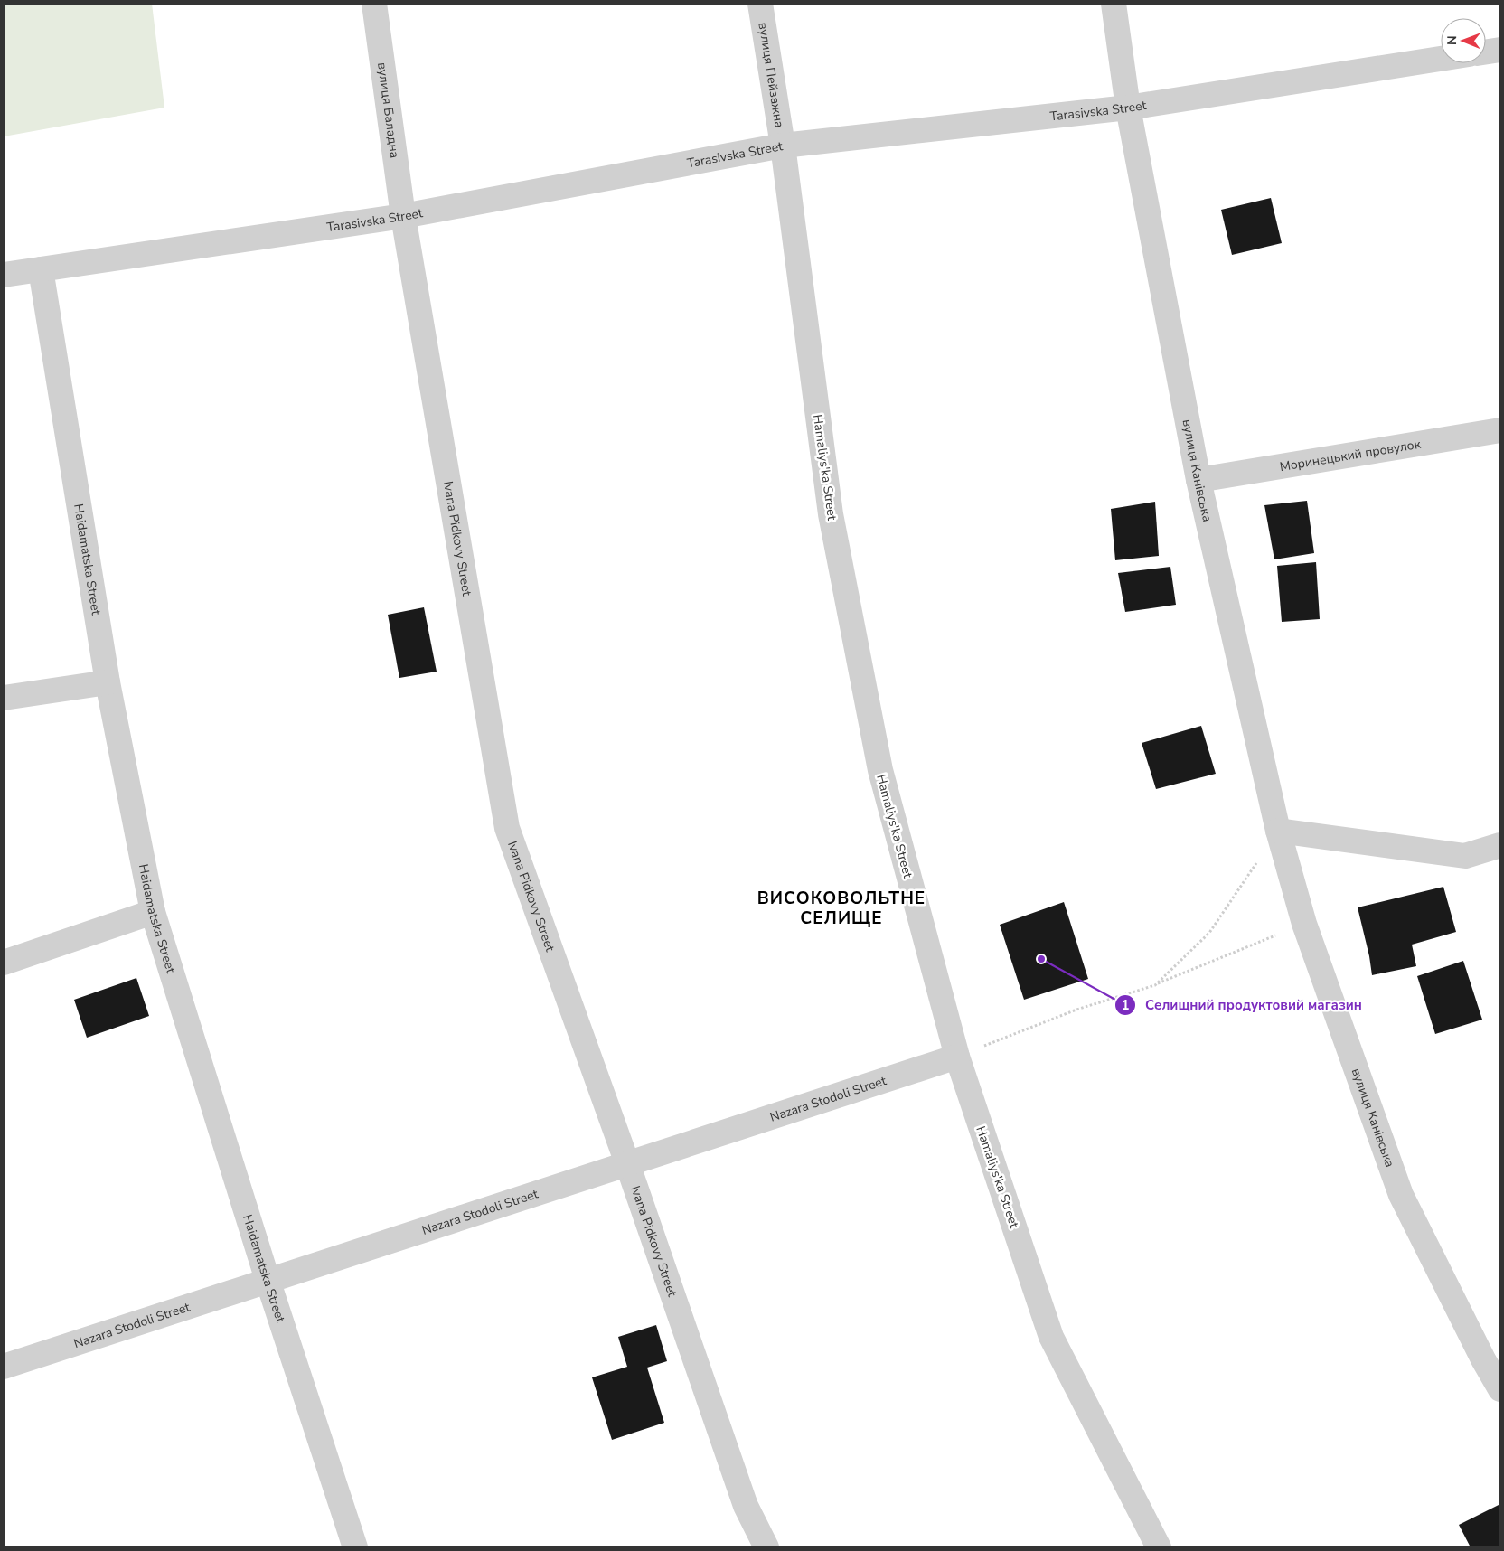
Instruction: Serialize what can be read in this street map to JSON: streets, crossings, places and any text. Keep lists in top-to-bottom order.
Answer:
{
  "streets": {
    "street": [
      "вулиця Пейзажна",
      "вулиця Баладна",
      "Tarasivska Street",
      "Моринецький провулок",
      "Hamaliysʹka Street",
      "вулиця Канівська",
      "Ivana Pidkovy Street",
      "Haidamatska Street",
      "Nazara Stodoli Street"
    ]
  },
  "crossings": [
    ["вулиця Пейзажна", "Tarasivska Street"],
    ["вулиця Пейзажна", "Hamaliysʹka Street"],
    ["вулиця Баладна", "Tarasivska Street"],
    ["вулиця Баладна", "Ivana Pidkovy Street"],
    ["Tarasivska Street", "Hamaliysʹka Street"],
    ["Tarasivska Street", "вулиця Канівська"],
    ["Tarasivska Street", "Ivana Pidkovy Street"],
    ["Tarasivska Street", "Haidamatska Street"],
    ["Моринецький провулок", "вулиця Канівська"],
    ["Hamaliysʹka Street", "Nazara Stodoli Street"],
    ["Ivana Pidkovy Street", "Nazara Stodoli Street"],
    ["Haidamatska Street", "Nazara Stodoli Street"]
  ],
  "districts": ["ВИСОКОВОЛЬТНЕ СЕЛИЩЕ"],
  "places": ["Селищний продуктовий магазин"],
  "north": "left"
}
